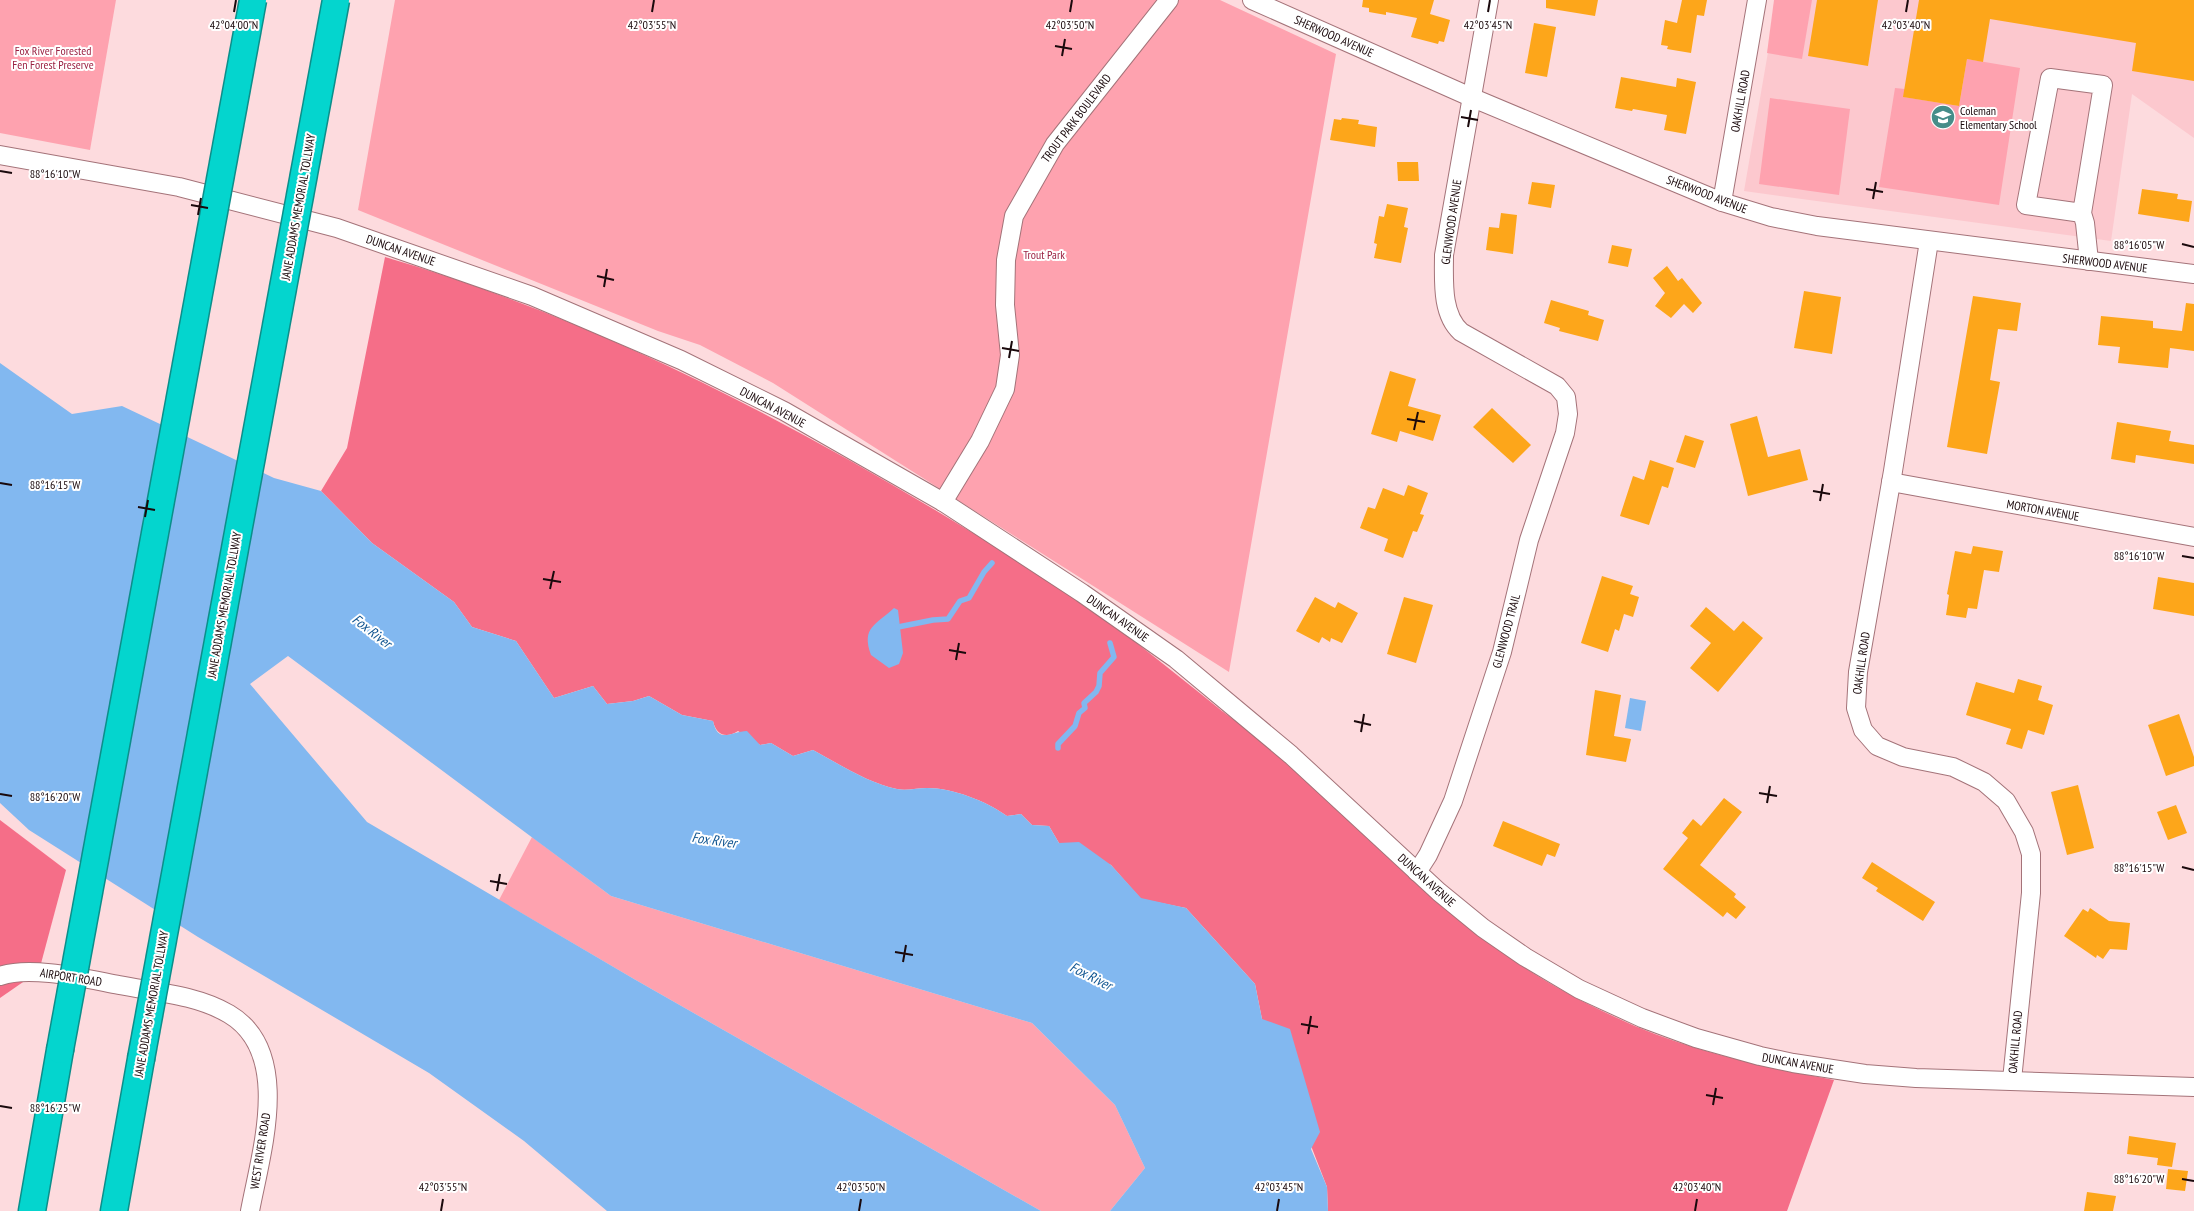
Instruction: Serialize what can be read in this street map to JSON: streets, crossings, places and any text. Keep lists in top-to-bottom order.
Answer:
{
  "streets": {
    "highway": ["JANE ADDAMS MEMORIAL TOLLWAY"],
    "street": [
      "SHERWOOD AVENUE",
      "OAKHILL ROAD",
      "TROUT PARK BOULEVARD",
      "GLENWOOD AVENUE",
      "DUNCAN AVENUE",
      "MORTON AVENUE",
      "GLENWOOD TRAIL",
      "AIRPORT ROAD",
      "WEST RIVER ROAD"
    ]
  },
  "crossings": [
    ["SHERWOOD AVENUE", "OAKHILL ROAD"],
    ["SHERWOOD AVENUE", "GLENWOOD AVENUE"],
    ["OAKHILL ROAD", "DUNCAN AVENUE"],
    ["OAKHILL ROAD", "MORTON AVENUE"],
    ["TROUT PARK BOULEVARD", "DUNCAN AVENUE"],
    ["GLENWOOD AVENUE", "GLENWOOD TRAIL"],
    ["DUNCAN AVENUE", "GLENWOOD TRAIL"],
    ["AIRPORT ROAD", "WEST RIVER ROAD"]
  ],
  "water": ["Fox River"],
  "parks": ["Fox River Forested Fen Forest Preserve", "Trout Park"],
  "places": {
    "school or university": ["Coleman Elementary School"]
  },
  "coordinates": [
    "42°04'00\"N",
    "42°03'55\"N",
    "42°03'50\"N",
    "42°03'45\"N",
    "42°03'40\"N",
    "88°16'10\"W",
    "88°16'05\"W",
    "88°16'15\"W",
    "88°16'20\"W",
    "88°16'25\"W"
  ]
}
